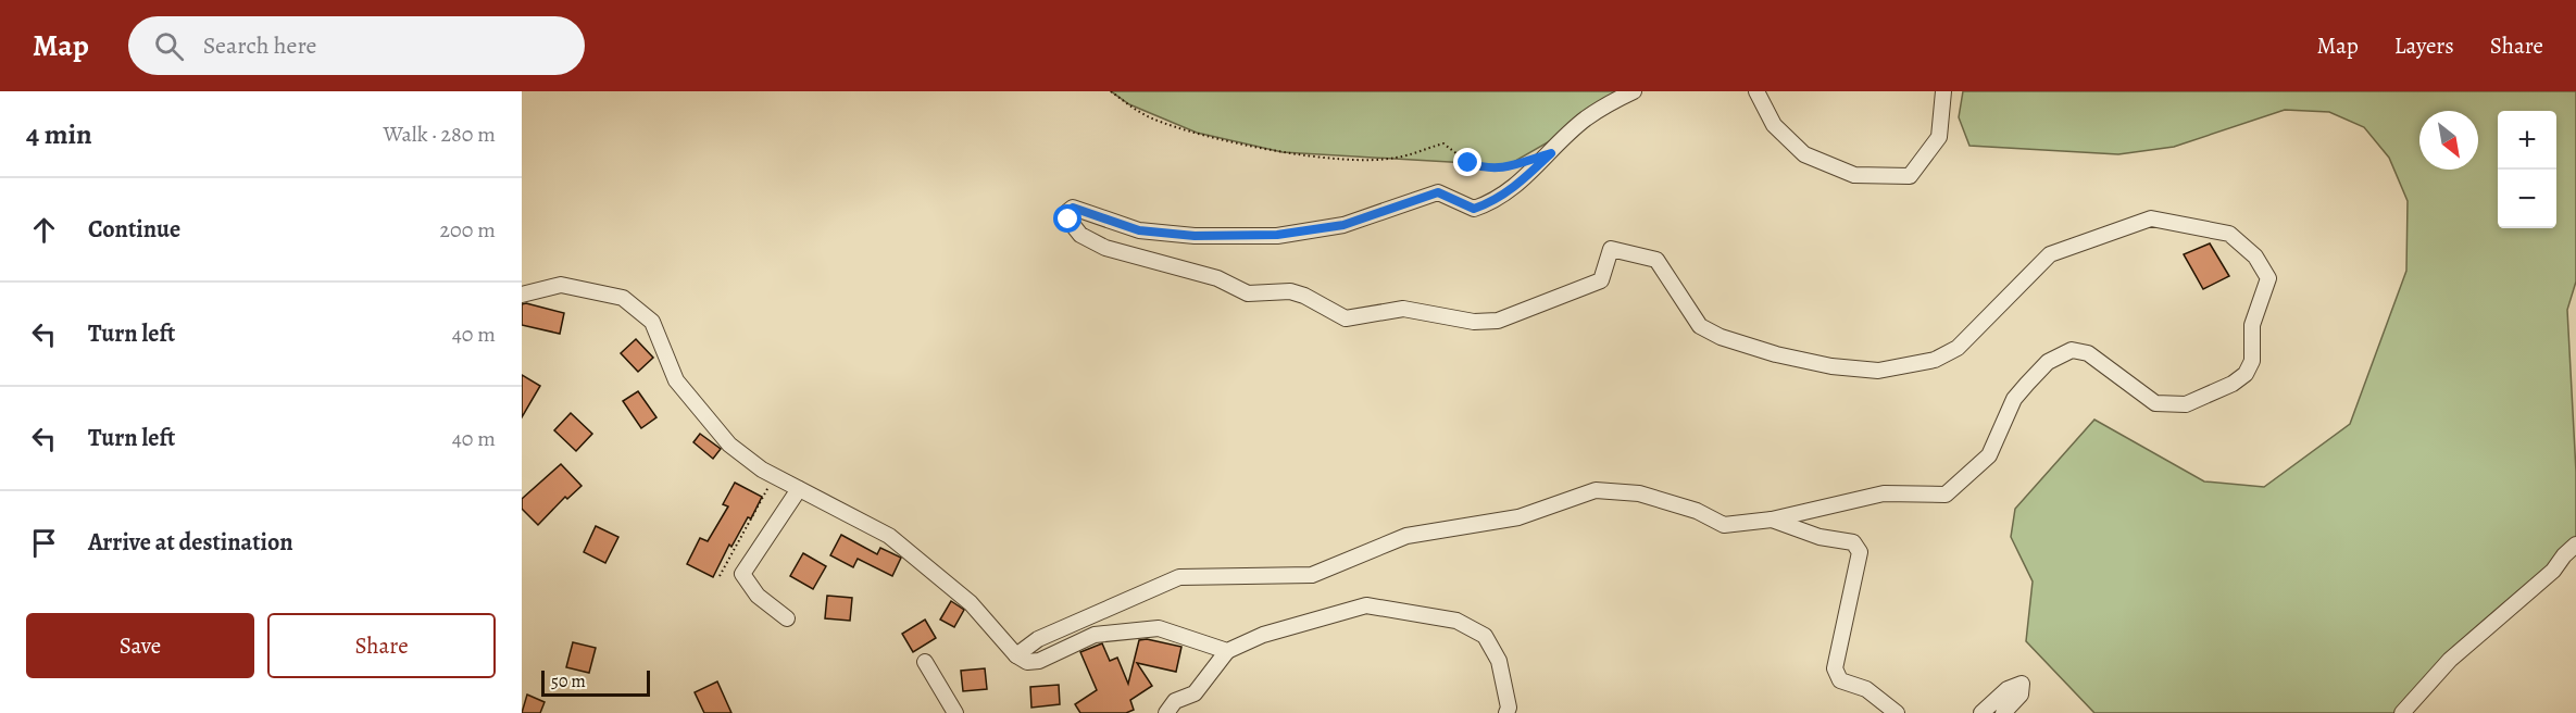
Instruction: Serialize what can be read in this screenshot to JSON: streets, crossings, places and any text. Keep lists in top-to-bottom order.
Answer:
{
  "scale_bar": "50 m",
  "north": "bottom right",
  "page": {
    "header": "Map",
    "search": "Search here",
    "nav": ["Map", "Layers", "Share"],
    "heading": ["4 min", "Walk · 280 m"],
    "map_buttons": ["+", "−"],
    "list": [
      ["Continue", "200 m"],
      ["Turn left", "40 m"],
      ["Turn left", "40 m"],
      "Arrive at destination"
    ],
    "buttons": ["Save", "Share"],
    "scale": "50 m"
  }
}
